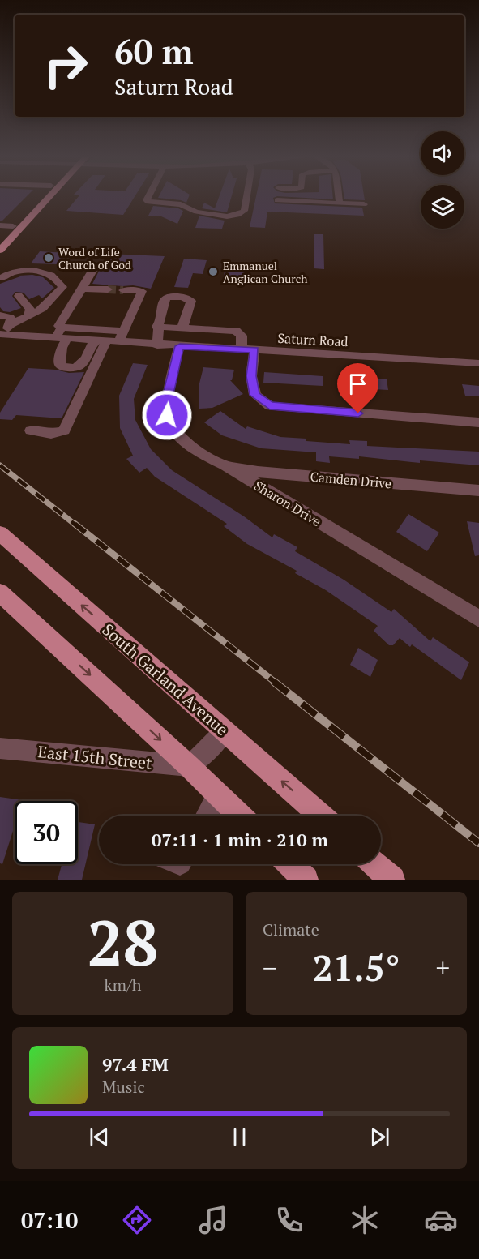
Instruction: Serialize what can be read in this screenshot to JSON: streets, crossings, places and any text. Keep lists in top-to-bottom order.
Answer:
{
  "streets": {
    "main road": ["South Garland Avenue"],
    "street": [
      "Saturn Road",
      "Camden Drive",
      "Sharon Drive",
      "East 15th Street"
    ]
  },
  "crossings": [
    ["Saturn Road", "Sharon Drive"],
    ["Camden Drive", "Sharon Drive"]
  ],
  "places": ["Word of Life Church of God", "Emmanuel Anglican Church"],
  "page": {
    "turn": ["60 m", "Saturn Road"],
    "limit": "30",
    "trip": "07:11 · 1 min · 210 m",
    "tile": [
      ["28", "km/h"],
      "Climate"
    ],
    "heat": ["−", "21.5°", "+"],
    "song": ["97.4 FM", "Music"],
    "tabs": "07:10"
  }
}
